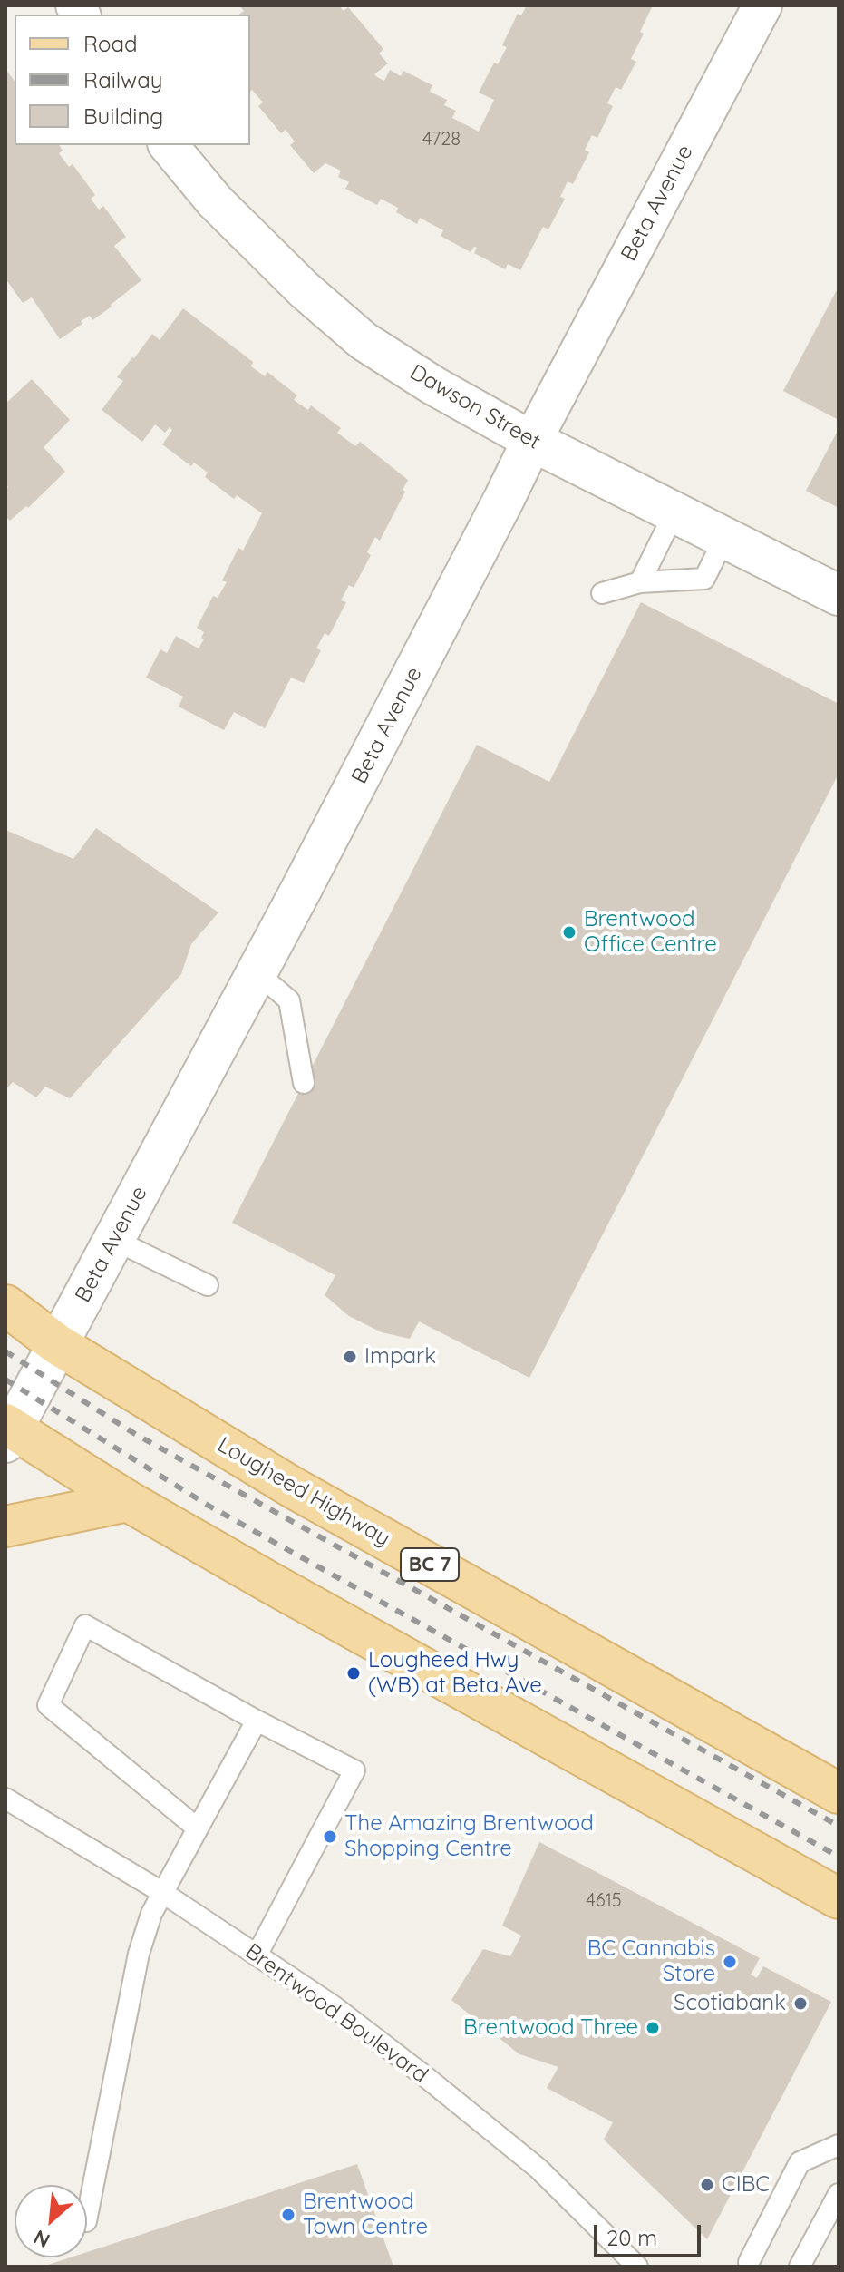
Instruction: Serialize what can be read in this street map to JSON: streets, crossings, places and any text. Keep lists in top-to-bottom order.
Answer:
{
  "streets": {
    "main road": ["Lougheed Highway", "BC 7"],
    "street": ["Beta Avenue", "Dawson Street"],
    "lane": ["Brentwood Boulevard"]
  },
  "crossings": [
    ["Beta Avenue", "Dawson Street"],
    ["Beta Avenue", "Lougheed Highway"]
  ],
  "places": [
    "Brentwood Office Centre",
    "Impark",
    "Lougheed Hwy (WB) at Beta Ave",
    "The Amazing Brentwood Shopping Centre",
    "BC Cannabis Store",
    "Scotiabank",
    "Brentwood Three",
    "CIBC",
    "Brentwood Town Centre"
  ],
  "house_numbers": ["4728", "4615"],
  "legend": ["Road", "Railway", "Building"],
  "scale_bar": "20 m",
  "north": "bottom left"
}
